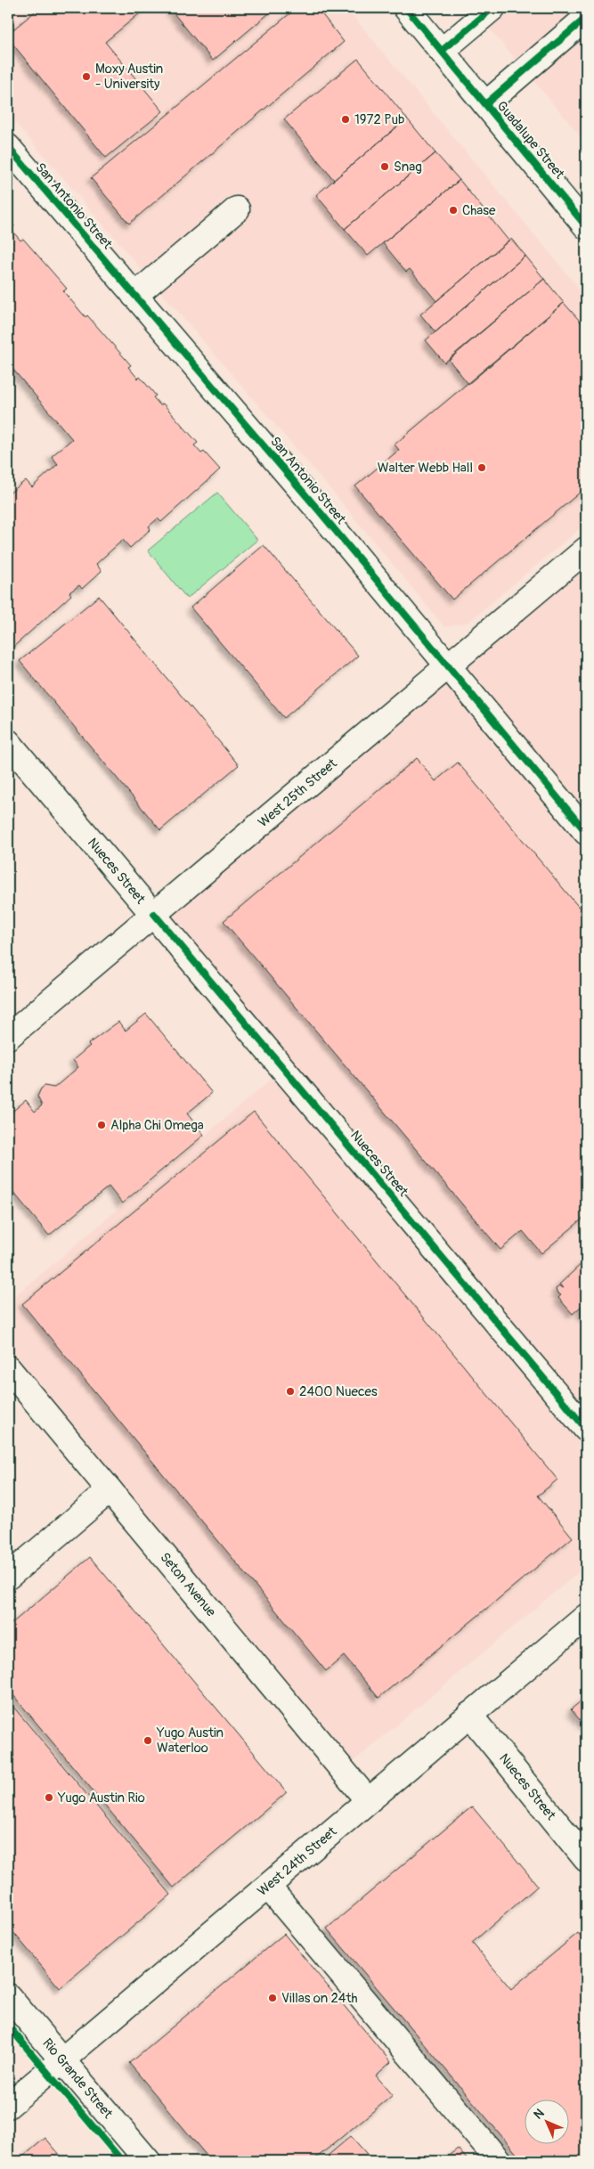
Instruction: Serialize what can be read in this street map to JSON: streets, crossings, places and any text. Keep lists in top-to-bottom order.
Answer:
{
  "streets": {
    "street": [
      "Guadalupe Street",
      "San Antonio Street",
      "West 25th Street",
      "Nueces Street",
      "Seton Avenue",
      "West 24th Street",
      "Rio Grande Street"
    ]
  },
  "crossings": [
    ["San Antonio Street", "West 25th Street"],
    ["West 25th Street", "Nueces Street"],
    ["Nueces Street", "West 24th Street"],
    ["Seton Avenue", "West 24th Street"],
    ["West 24th Street", "Rio Grande Street"]
  ],
  "places": [
    "Moxy Austin - University",
    "1972 Pub",
    "Snag",
    "Chase",
    "Walter Webb Hall",
    "Alpha Chi Omega",
    "2400 Nueces",
    "Yugo Austin Waterloo",
    "Yugo Austin Rio",
    "Villas on 24th"
  ],
  "north": "top left"
}
